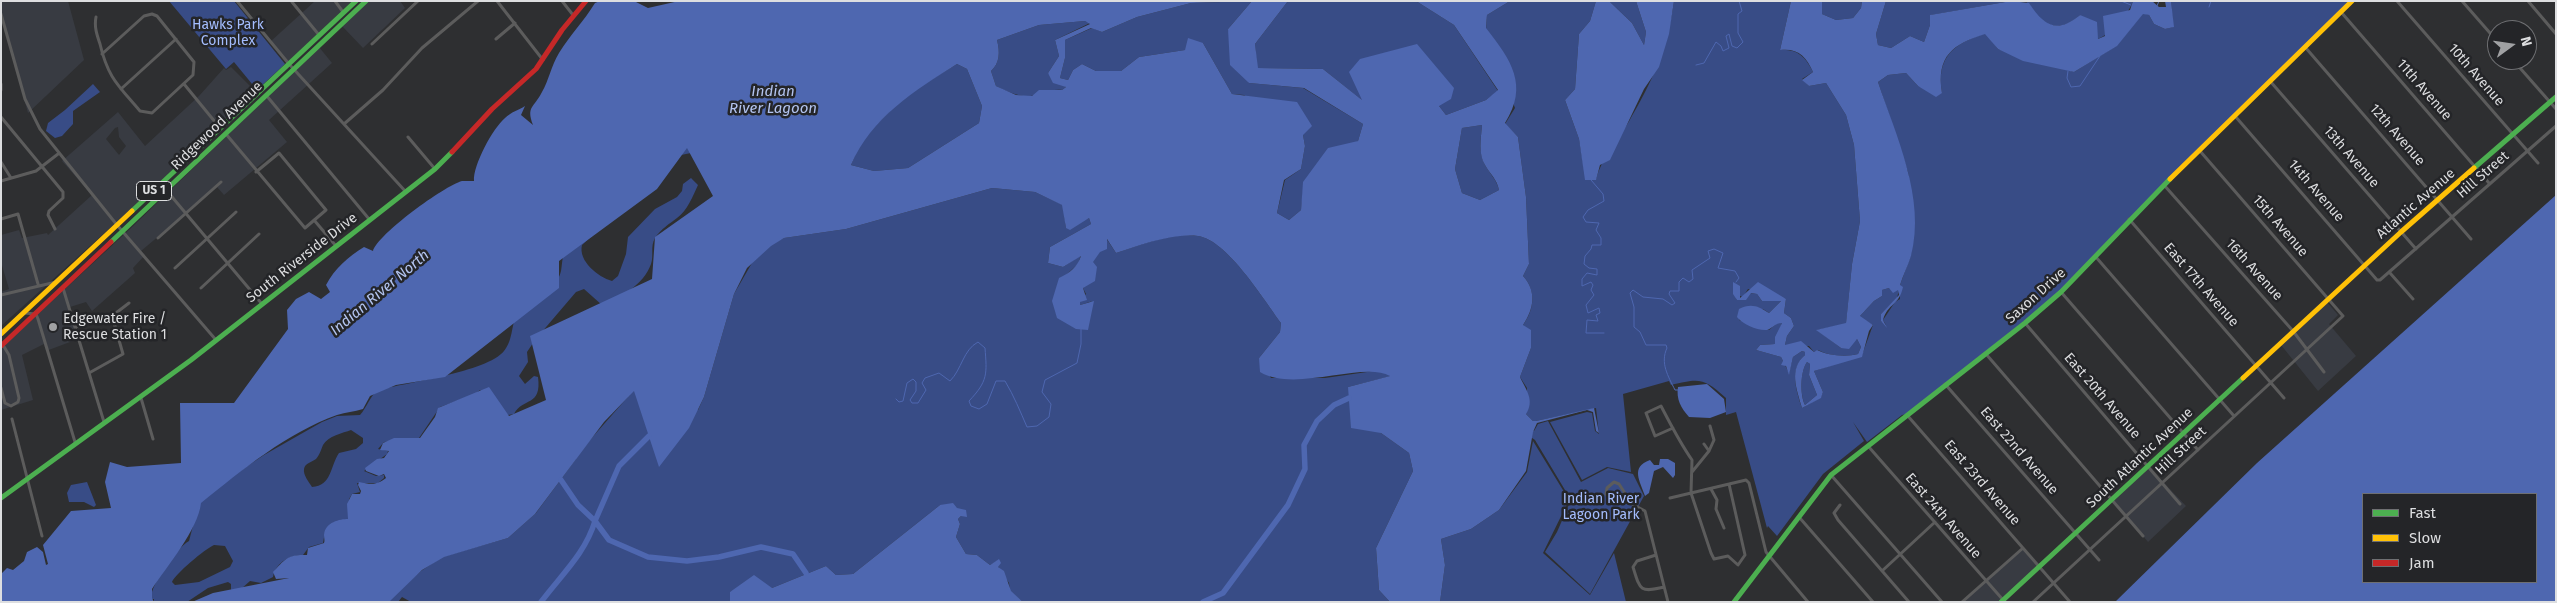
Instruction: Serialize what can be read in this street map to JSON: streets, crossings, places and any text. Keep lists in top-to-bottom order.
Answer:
{
  "streets": {
    "main road": [
      "Ridgewood Avenue",
      "US 1",
      "Atlantic Avenue",
      "South Riverside Drive",
      "Saxon Drive",
      "South Atlantic Avenue"
    ],
    "street": [
      "10th Avenue",
      "11th Avenue",
      "12th Avenue",
      "13th Avenue",
      "Hill Street",
      "14th Avenue",
      "15th Avenue",
      "16th Avenue",
      "East 17th Avenue",
      "East 20th Avenue",
      "East 22nd Avenue",
      "East 23rd Avenue",
      "East 24th Avenue"
    ]
  },
  "crossings": [
    ["10th Avenue", "Hill Street"],
    ["10th Avenue", "Atlantic Avenue"],
    ["11th Avenue", "Hill Street"],
    ["11th Avenue", "Atlantic Avenue"],
    ["11th Avenue", "Saxon Drive"],
    ["12th Avenue", "Hill Street"],
    ["12th Avenue", "Atlantic Avenue"],
    ["12th Avenue", "Saxon Drive"],
    ["13th Avenue", "Hill Street"],
    ["13th Avenue", "Atlantic Avenue"],
    ["13th Avenue", "Saxon Drive"],
    ["Hill Street", "14th Avenue"],
    ["Hill Street", "15th Avenue"],
    ["Hill Street", "16th Avenue"],
    ["Hill Street", "East 17th Avenue"],
    ["Hill Street", "East 20th Avenue"],
    ["Hill Street", "East 22nd Avenue"],
    ["Hill Street", "East 23rd Avenue"],
    ["14th Avenue", "Atlantic Avenue"],
    ["14th Avenue", "Saxon Drive"],
    ["Atlantic Avenue", "15th Avenue"],
    ["Atlantic Avenue", "16th Avenue"],
    ["Atlantic Avenue", "South Atlantic Avenue"],
    ["15th Avenue", "Saxon Drive"],
    ["16th Avenue", "Saxon Drive"],
    ["16th Avenue", "South Atlantic Avenue"],
    ["East 17th Avenue", "Saxon Drive"],
    ["East 17th Avenue", "South Atlantic Avenue"],
    ["Saxon Drive", "East 20th Avenue"],
    ["Saxon Drive", "East 22nd Avenue"],
    ["Saxon Drive", "East 23rd Avenue"],
    ["Saxon Drive", "East 24th Avenue"],
    ["East 20th Avenue", "South Atlantic Avenue"],
    ["East 22nd Avenue", "South Atlantic Avenue"],
    ["South Atlantic Avenue", "East 23rd Avenue"],
    ["South Atlantic Avenue", "East 24th Avenue"]
  ],
  "water": ["Indian River Lagoon", "Indian River North"],
  "parks": ["Hawks Park Complex", "Indian River Lagoon Park"],
  "places": ["Edgewater Fire / Rescue Station 1"],
  "legend": ["Fast", "Slow", "Jam"],
  "north": "right"
}
